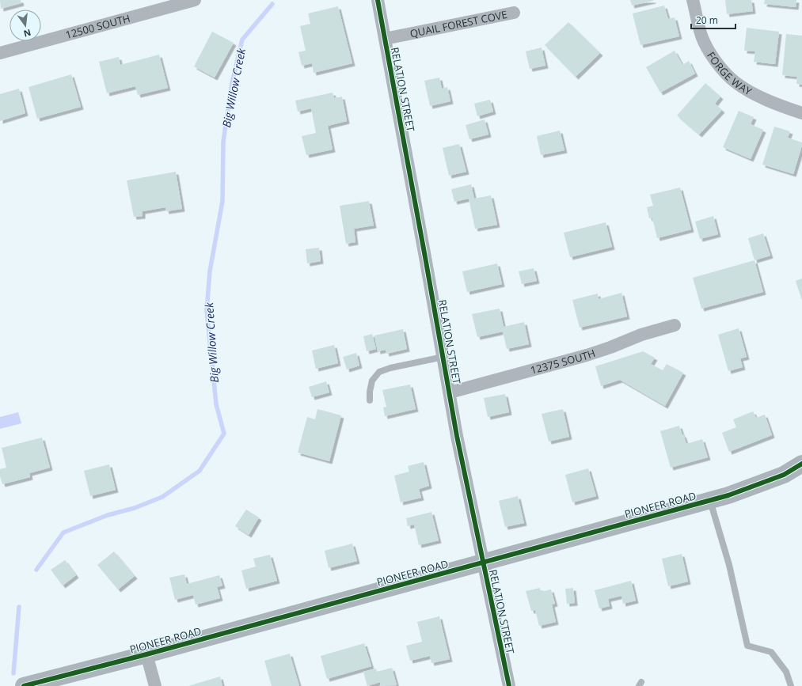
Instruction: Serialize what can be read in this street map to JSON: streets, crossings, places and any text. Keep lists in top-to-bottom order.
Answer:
{
  "streets": {
    "street": [
      "QUAIL FOREST COVE",
      "12500 SOUTH",
      "FORGE WAY",
      "RELATION STREET",
      "12375 SOUTH",
      "PIONEER ROAD"
    ]
  },
  "crossings": [
    ["QUAIL FOREST COVE", "RELATION STREET"],
    ["RELATION STREET", "12375 SOUTH"],
    ["RELATION STREET", "PIONEER ROAD"]
  ],
  "water": ["Big Willow Creek"],
  "scale_bar": "20 m",
  "north": "bottom"
}
